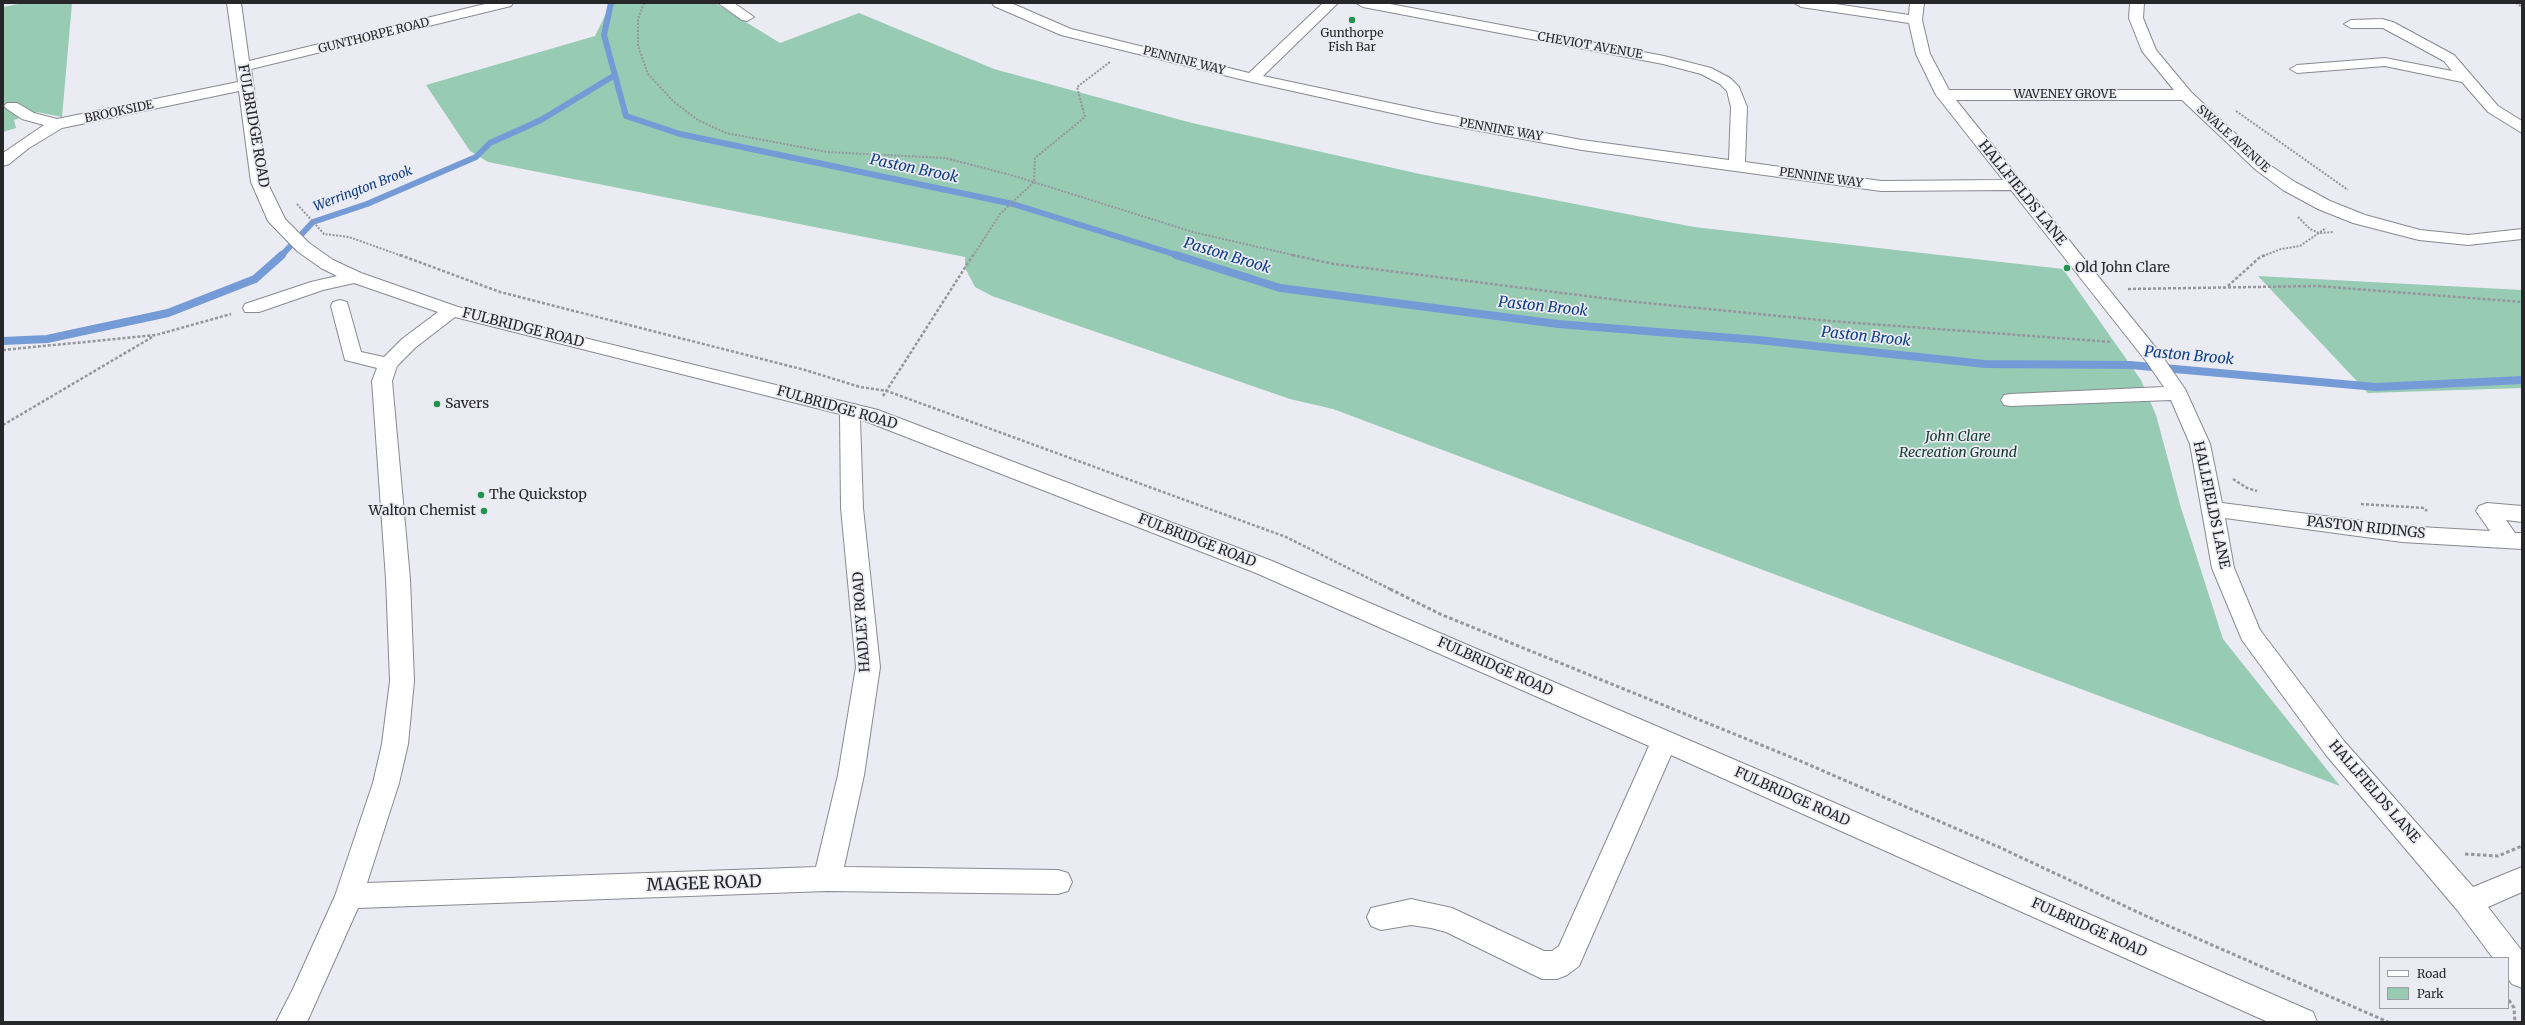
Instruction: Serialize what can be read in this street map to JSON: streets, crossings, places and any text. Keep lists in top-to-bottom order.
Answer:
{
  "streets": {
    "street": [
      "GUNTHORPE ROAD",
      "CHEVIOT AVENUE",
      "PENNINE WAY",
      "WAVENEY GROVE",
      "BROOKSIDE",
      "FULBRIDGE ROAD",
      "SWALE AVENUE",
      "HALLFIELDS LANE",
      "PASTON RIDINGS",
      "HADLEY ROAD",
      "MAGEE ROAD"
    ]
  },
  "crossings": [
    ["GUNTHORPE ROAD", "FULBRIDGE ROAD"],
    ["CHEVIOT AVENUE", "PENNINE WAY"],
    ["PENNINE WAY", "HALLFIELDS LANE"],
    ["WAVENEY GROVE", "SWALE AVENUE"],
    ["WAVENEY GROVE", "HALLFIELDS LANE"],
    ["BROOKSIDE", "FULBRIDGE ROAD"],
    ["FULBRIDGE ROAD", "HADLEY ROAD"],
    ["HALLFIELDS LANE", "PASTON RIDINGS"],
    ["HADLEY ROAD", "MAGEE ROAD"]
  ],
  "water": ["Paston Brook", "Werrington Brook"],
  "parks": ["John Clare Recreation Ground"],
  "places": [
    "Gunthorpe Fish Bar",
    "Old John Clare",
    "Savers",
    "The Quickstop",
    "Walton Chemist"
  ],
  "legend": ["Road", "Park"]
}
